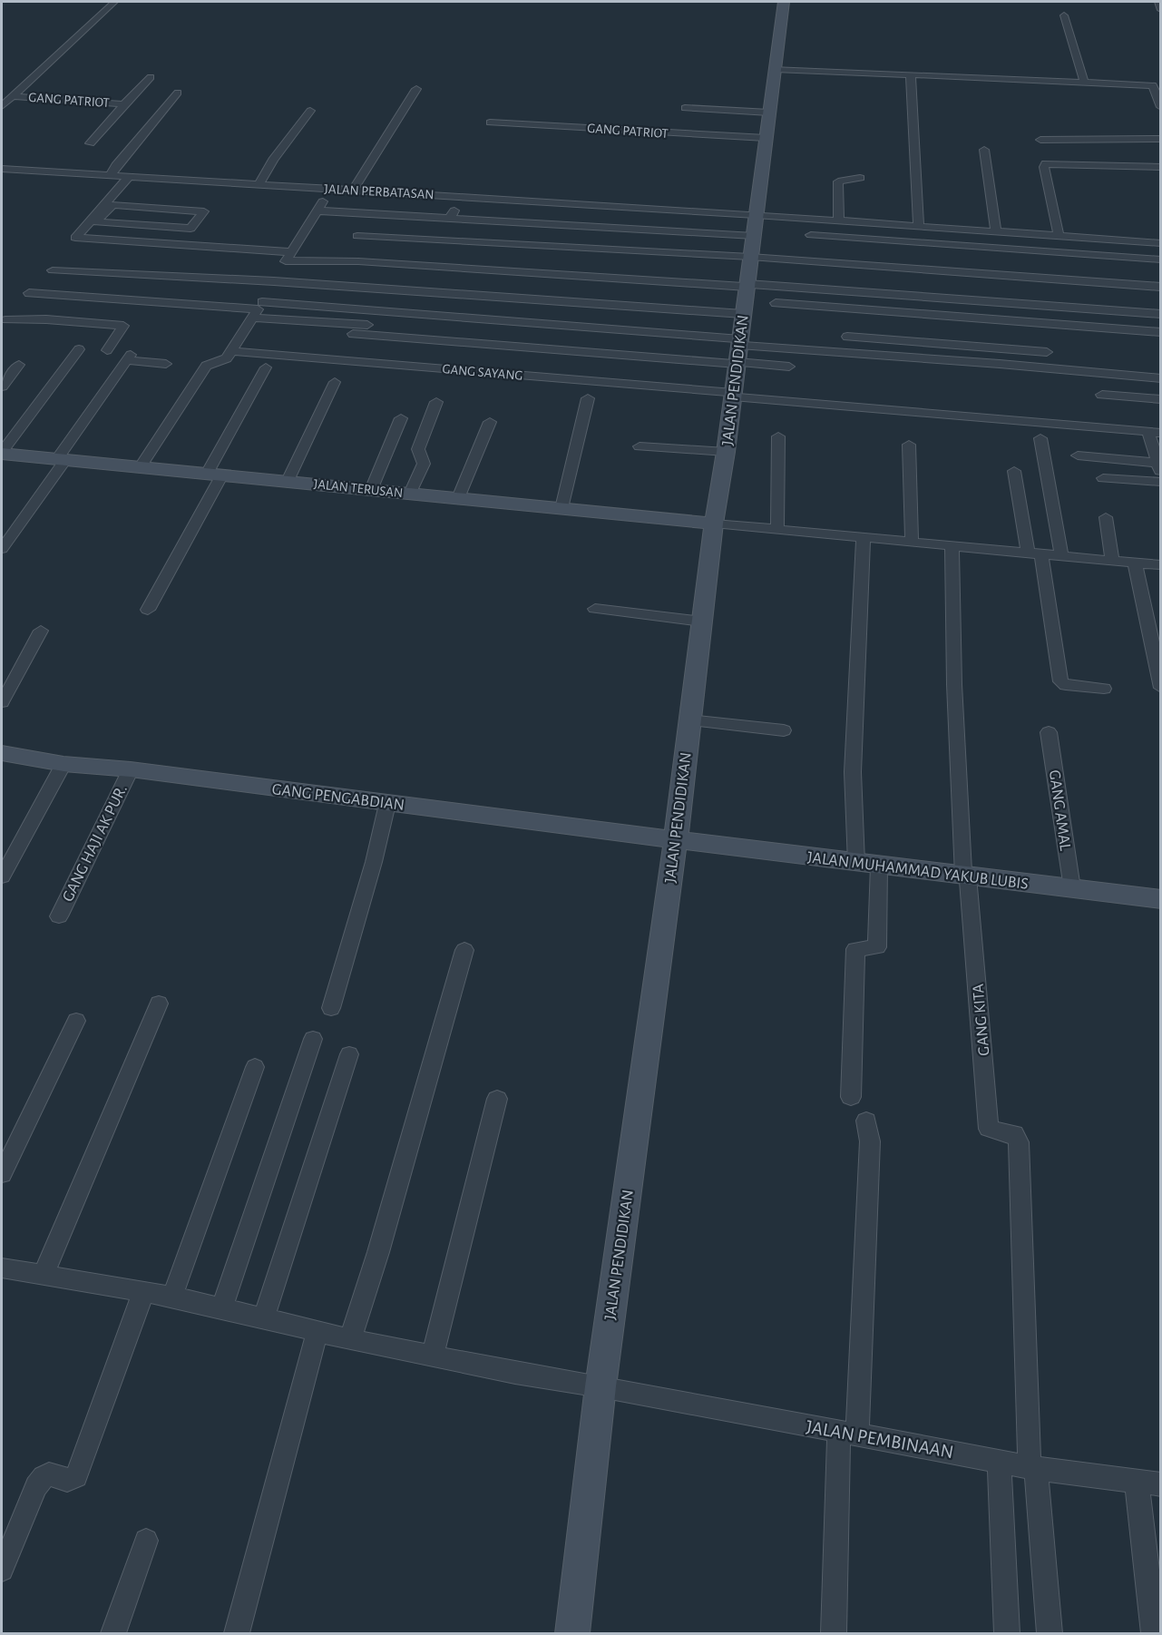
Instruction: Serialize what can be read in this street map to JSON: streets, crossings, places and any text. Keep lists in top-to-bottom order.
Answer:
{
  "streets": {
    "main road": [
      "JALAN PENDIDIKAN",
      "JALAN TERUSAN",
      "GANG PENGABDIAN",
      "JALAN MUHAMMAD YAKUB LUBIS"
    ],
    "street": [
      "GANG PATRIOT",
      "JALAN PERBATASAN",
      "GANG SAYANG",
      "GANG AMAL",
      "GANG HAJI AK PUR.",
      "GANG KITA",
      "JALAN PEMBINAAN"
    ]
  },
  "crossings": [
    ["GANG PATRIOT", "JALAN PENDIDIKAN"],
    ["JALAN PERBATASAN", "JALAN PENDIDIKAN"],
    ["GANG SAYANG", "JALAN PENDIDIKAN"],
    ["JALAN PENDIDIKAN", "JALAN TERUSAN"],
    ["JALAN PENDIDIKAN", "GANG PENGABDIAN"],
    ["JALAN PENDIDIKAN", "JALAN MUHAMMAD YAKUB LUBIS"],
    ["JALAN PENDIDIKAN", "JALAN PEMBINAAN"],
    ["GANG PENGABDIAN", "GANG HAJI AK PUR."],
    ["GANG PENGABDIAN", "JALAN MUHAMMAD YAKUB LUBIS"],
    ["GANG AMAL", "JALAN MUHAMMAD YAKUB LUBIS"],
    ["JALAN MUHAMMAD YAKUB LUBIS", "GANG KITA"],
    ["GANG KITA", "JALAN PEMBINAAN"]
  ]
}
